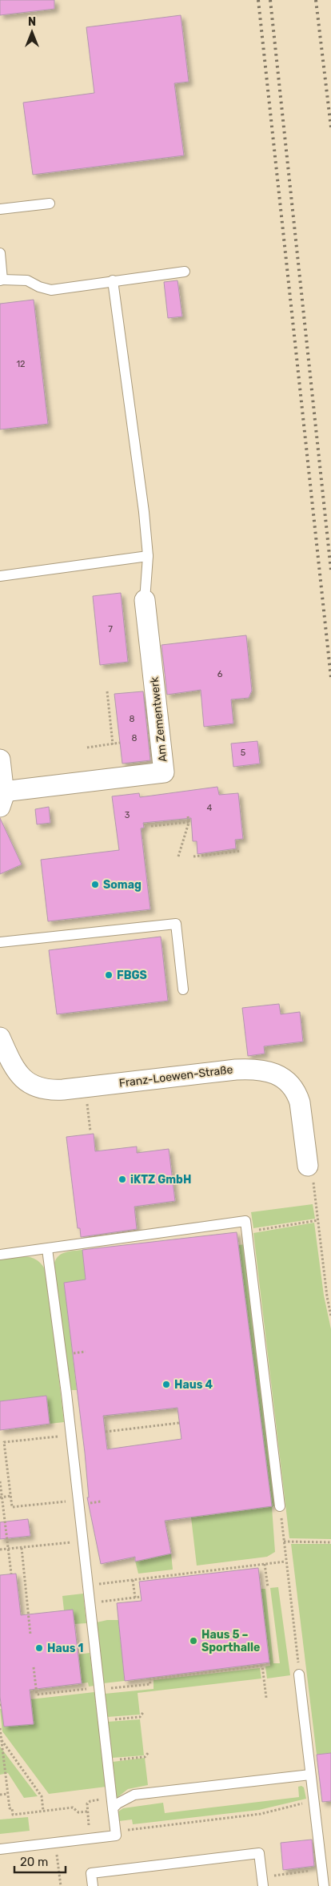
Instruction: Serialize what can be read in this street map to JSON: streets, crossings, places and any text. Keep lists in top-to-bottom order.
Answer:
{
  "streets": {
    "street": ["Am Zementwerk", "Franz-Loewen-Straße"]
  },
  "places": [
    "Somag",
    "FBGS",
    "iKTZ GmbH",
    "Haus 4",
    "Haus 5 – Sporthalle",
    "Haus 1"
  ],
  "house_numbers": [
    "12",
    "7",
    "6",
    "8",
    "8",
    "5",
    "4",
    "3"
  ],
  "scale_bar": "20 m",
  "north": "top"
}
